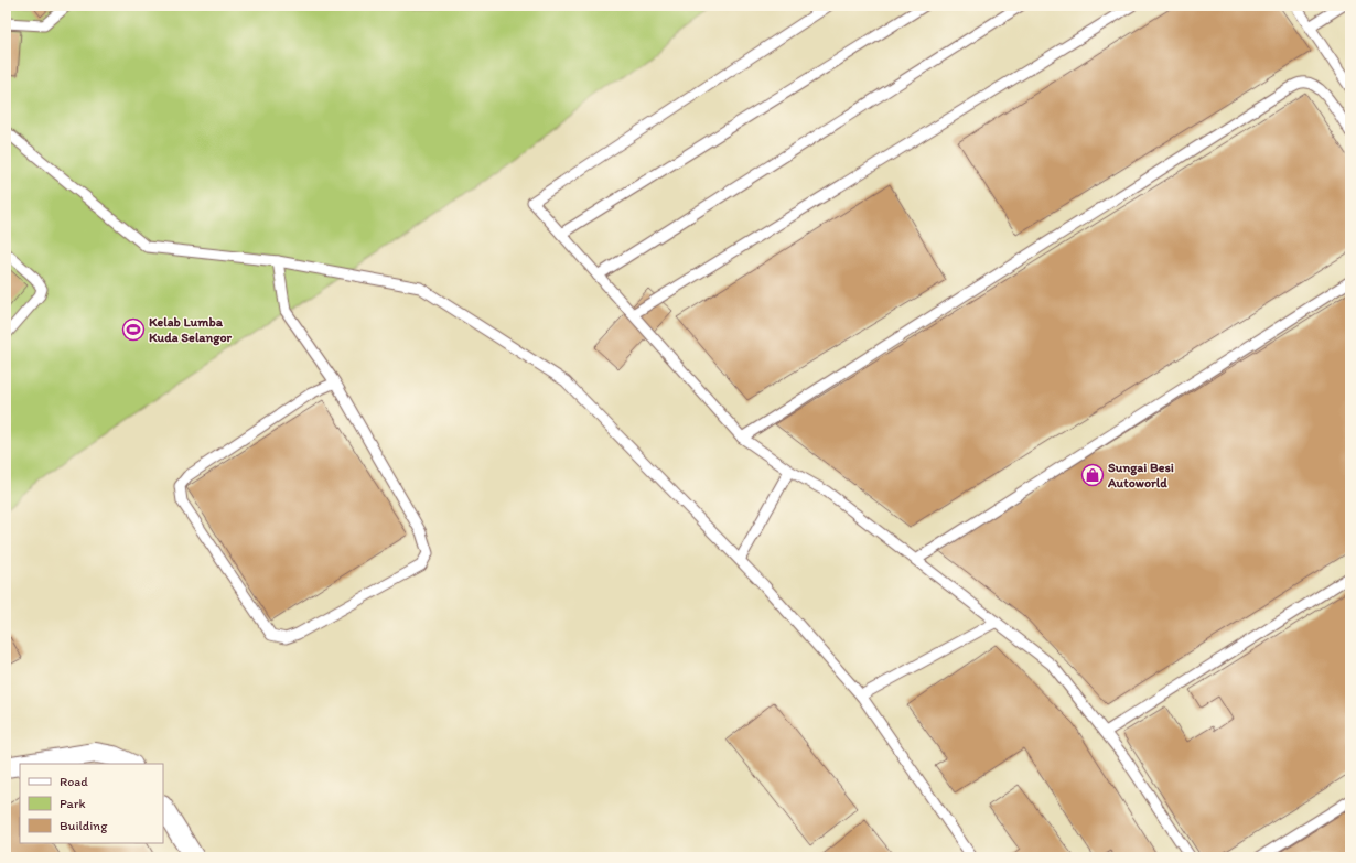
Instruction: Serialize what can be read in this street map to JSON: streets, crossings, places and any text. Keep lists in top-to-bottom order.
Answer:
{
  "places": {
    "sports": ["Kelab Lumba Kuda Selangor"],
    "shop": ["Sungai Besi Autoworld"]
  },
  "legend": ["Road", "Park", "Building"]
}
